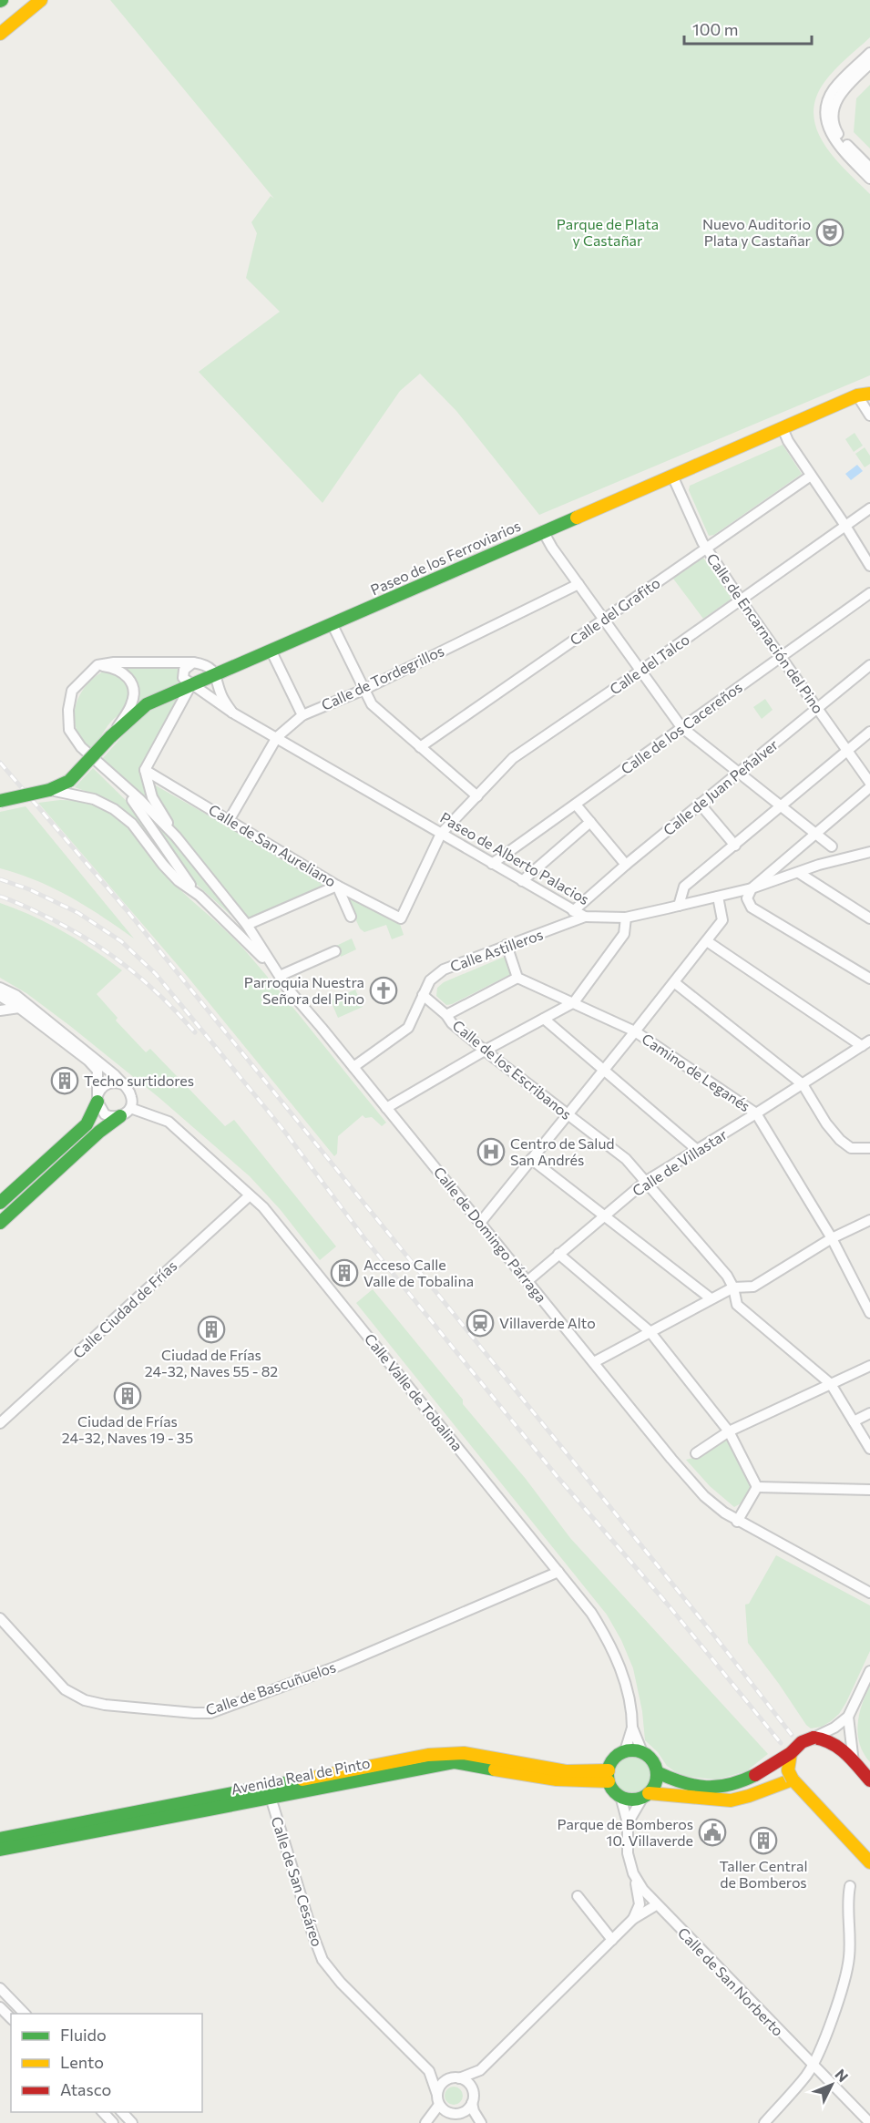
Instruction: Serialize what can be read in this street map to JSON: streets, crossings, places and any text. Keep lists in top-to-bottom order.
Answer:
{
  "streets": {
    "main road": ["Paseo de los Ferroviarios", "Avenida Real de Pinto"],
    "street": [
      "Calle del Grafito",
      "Calle de Encarnación del Pino",
      "Calle del Talco",
      "Calle de Tordegrillos",
      "Calle de los Cacereños",
      "Calle de Juan Peñalver",
      "Calle de San Aureliano",
      "Paseo de Alberto Palacios",
      "Calle Astilleros",
      "Calle de los Escribanos",
      "Camino de Leganés",
      "Calle de Villastar",
      "Calle de Domingo Párraga",
      "Calle Ciudad de Frías",
      "Calle Valle de Tobalina",
      "Calle de Bascuñuelos",
      "Calle de San Cesáreo",
      "Calle de San Norberto"
    ]
  },
  "crossings": [
    ["Paseo de los Ferroviarios", "Calle de Encarnación del Pino"],
    ["Paseo de los Ferroviarios", "Paseo de Alberto Palacios"],
    ["Calle del Grafito", "Calle de Encarnación del Pino"],
    ["Calle de Encarnación del Pino", "Calle del Talco"],
    ["Calle de Encarnación del Pino", "Calle de los Cacereños"],
    ["Calle de Encarnación del Pino", "Calle de Juan Peñalver"],
    ["Calle del Talco", "Calle de San Aureliano"],
    ["Calle del Talco", "Paseo de Alberto Palacios"],
    ["Calle de Tordegrillos", "Calle de San Aureliano"],
    ["Calle de Tordegrillos", "Paseo de Alberto Palacios"],
    ["Calle de los Cacereños", "Paseo de Alberto Palacios"],
    ["Calle de Juan Peñalver", "Paseo de Alberto Palacios"],
    ["Paseo de Alberto Palacios", "Calle Astilleros"],
    ["Calle Astilleros", "Calle de los Escribanos"],
    ["Calle Astilleros", "Calle de Domingo Párraga"],
    ["Calle de los Escribanos", "Calle de Villastar"],
    ["Camino de Leganés", "Calle de Villastar"],
    ["Calle de Villastar", "Calle de Domingo Párraga"],
    ["Calle Ciudad de Frías", "Calle Valle de Tobalina"],
    ["Calle Valle de Tobalina", "Calle de Bascuñuelos"],
    ["Calle Valle de Tobalina", "Avenida Real de Pinto"],
    ["Calle Valle de Tobalina", "Calle de San Norberto"],
    ["Avenida Real de Pinto", "Calle de San Cesáreo"],
    ["Avenida Real de Pinto", "Calle de San Norberto"]
  ],
  "parks": ["Parque de Plata y Castañar"],
  "places": {
    "theatre": ["Nuevo Auditorio Plata y Castañar"],
    "church": ["Parroquia Nuestra Señora del Pino"],
    "building": [
      "Techo surtidores",
      "Acceso Calle Valle de Tobalina",
      "Ciudad de Frías 24-32, Naves 55 - 82",
      "Ciudad de Frías 24-32, Naves 19 - 35",
      "Taller Central de Bomberos"
    ],
    "hospital": ["Centro de Salud San Andrés"],
    "station": ["Villaverde Alto"],
    "public building": ["Parque de Bomberos 10. Villaverde"]
  },
  "legend": ["Fluido", "Lento", "Atasco"],
  "scale_bar": "100 m",
  "north": "top right"
}
